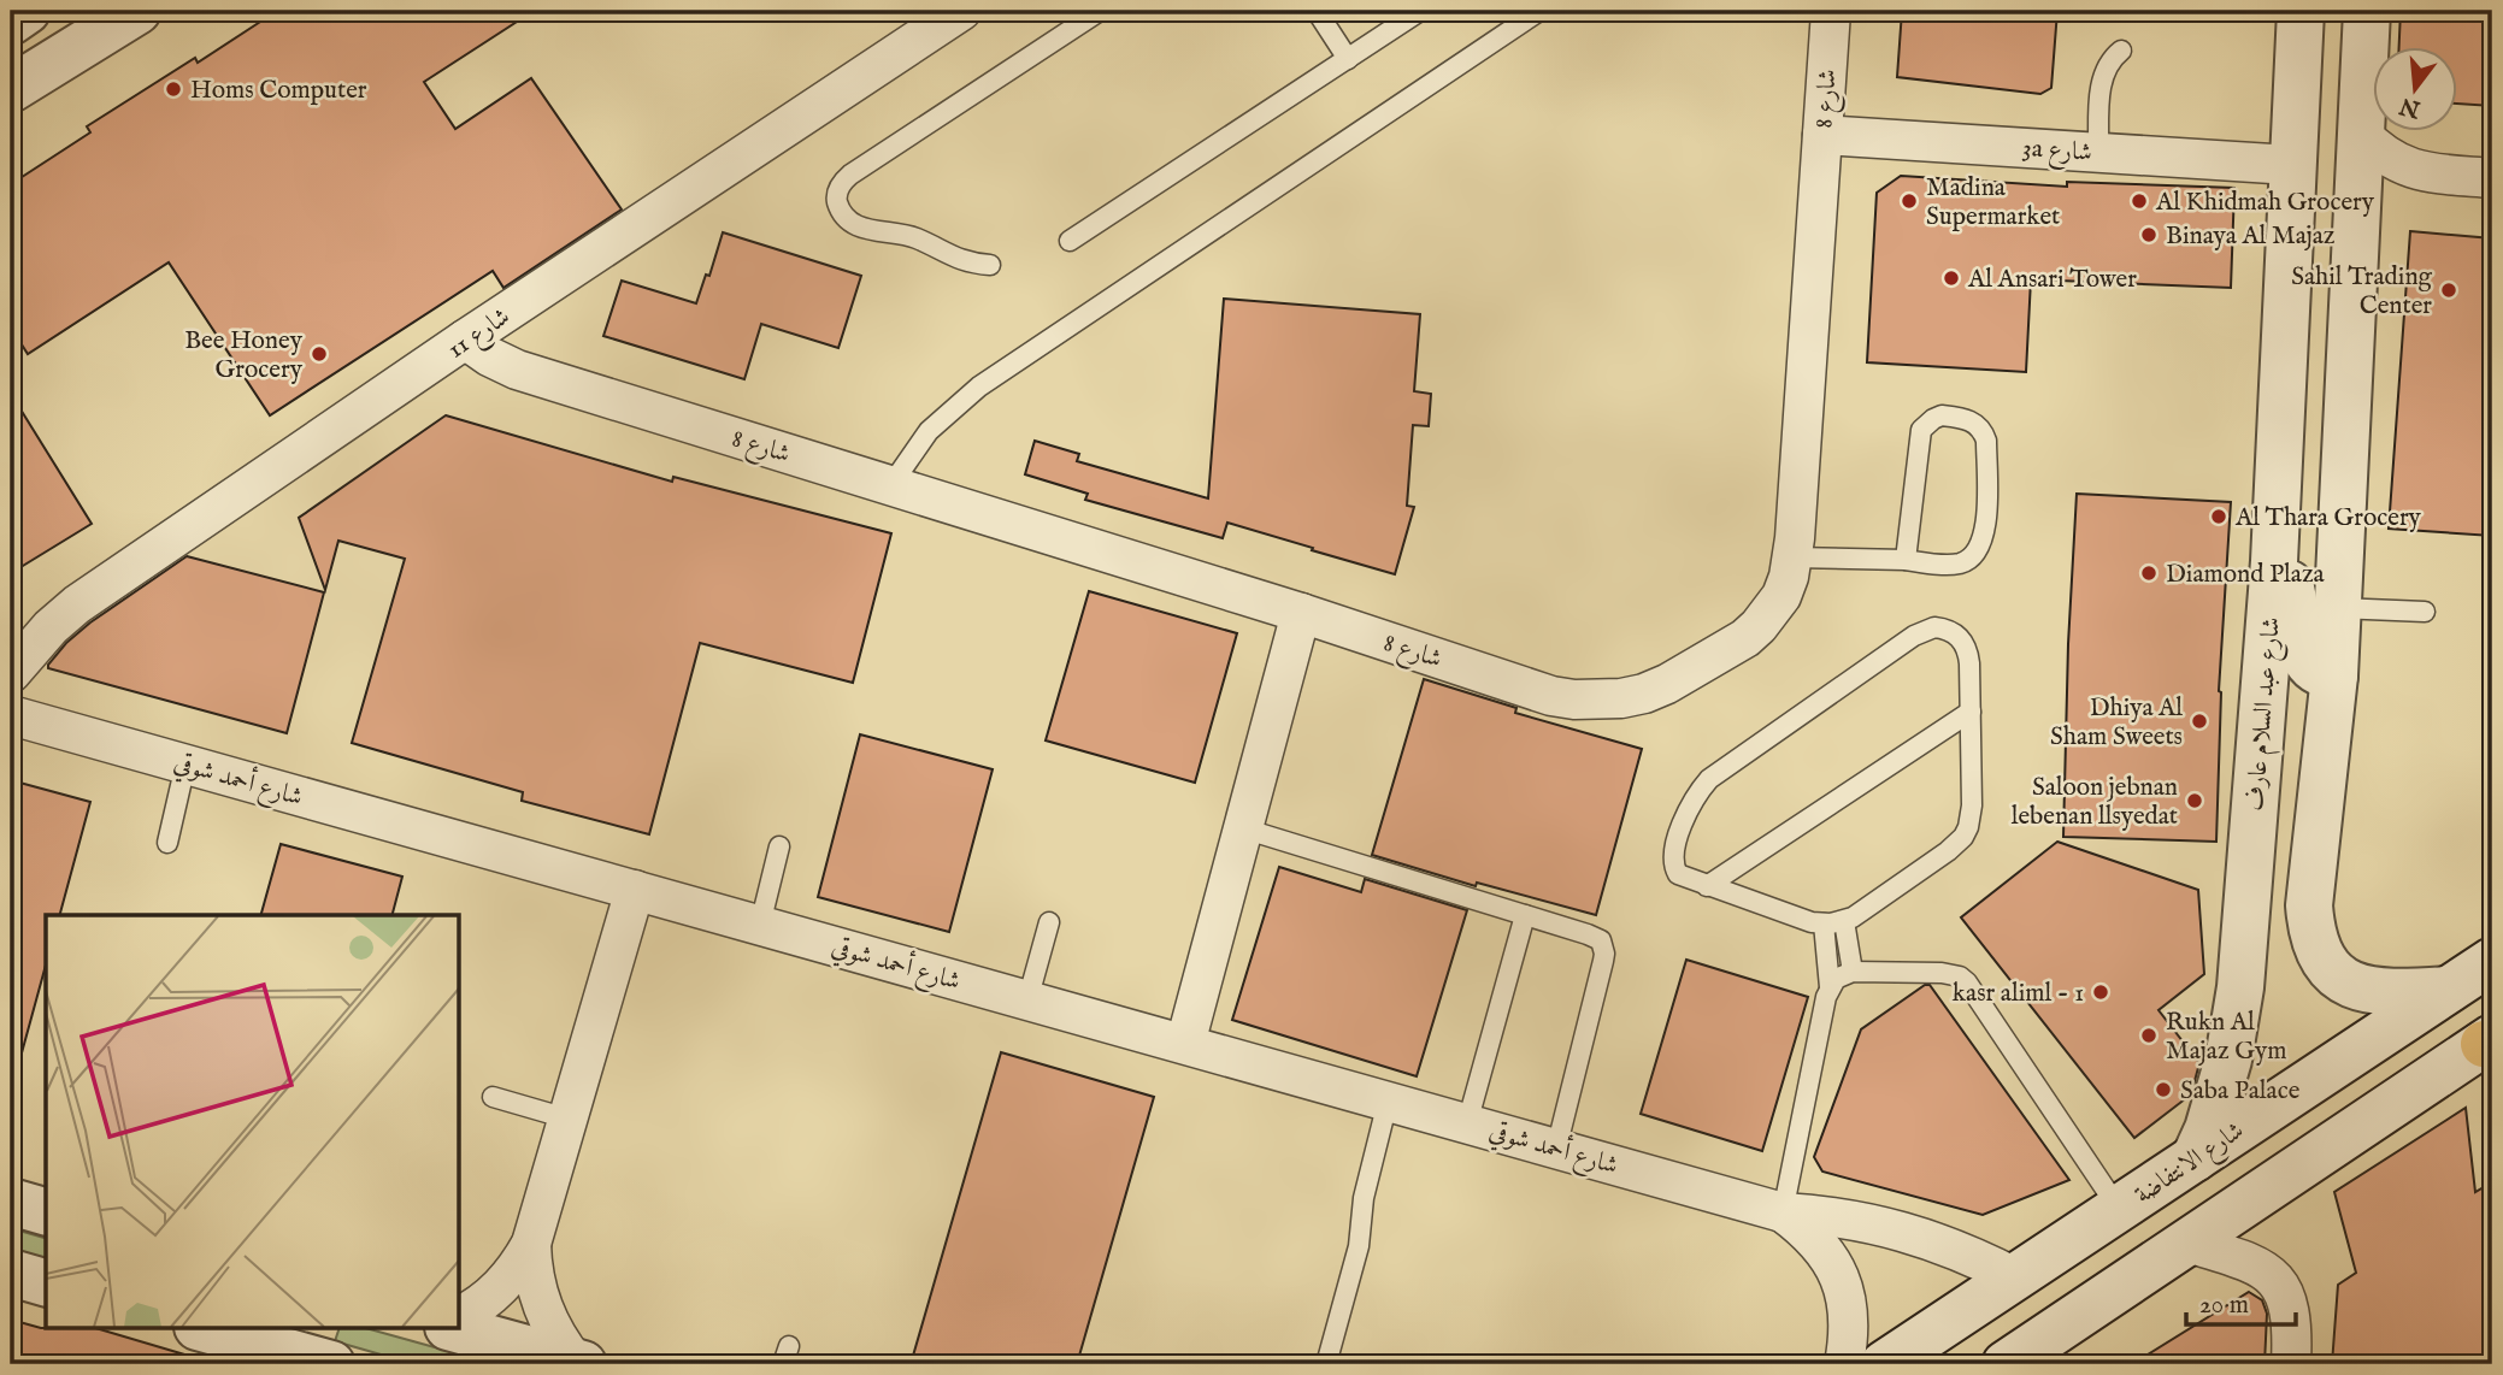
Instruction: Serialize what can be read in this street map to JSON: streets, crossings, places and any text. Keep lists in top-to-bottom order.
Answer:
{
  "streets": {
    "street": [
      "شارع 8",
      "3a شارع",
      "شارع 11",
      "شارع عبد السلام عارف",
      "شارع أحمد شوقي",
      "شارع الانتفاضة"
    ]
  },
  "crossings": [
    ["شارع 8", "3a شارع"],
    ["شارع 8", "شارع 11"],
    ["3a شارع", "شارع عبد السلام عارف"],
    ["شارع عبد السلام عارف", "شارع الانتفاضة"],
    ["شارع أحمد شوقي", "شارع الانتفاضة"]
  ],
  "places": [
    "Homs Computer",
    "Madina Supermarket",
    "Al Khidmah Grocery",
    "Binaya Al Majaz",
    "Al Ansari Tower",
    "Sahil Trading Center",
    "Bee Honey Grocery",
    "Al Thara Grocery",
    "Diamond Plaza",
    "Dhiya Al Sham Sweets",
    "Saloon jebnan lebenan llsyedat",
    "kasr aliml - 1",
    "Rukn Al Majaz Gym",
    "Saba Palace"
  ],
  "scale_bar": "20 m",
  "north": "bottom"
}
